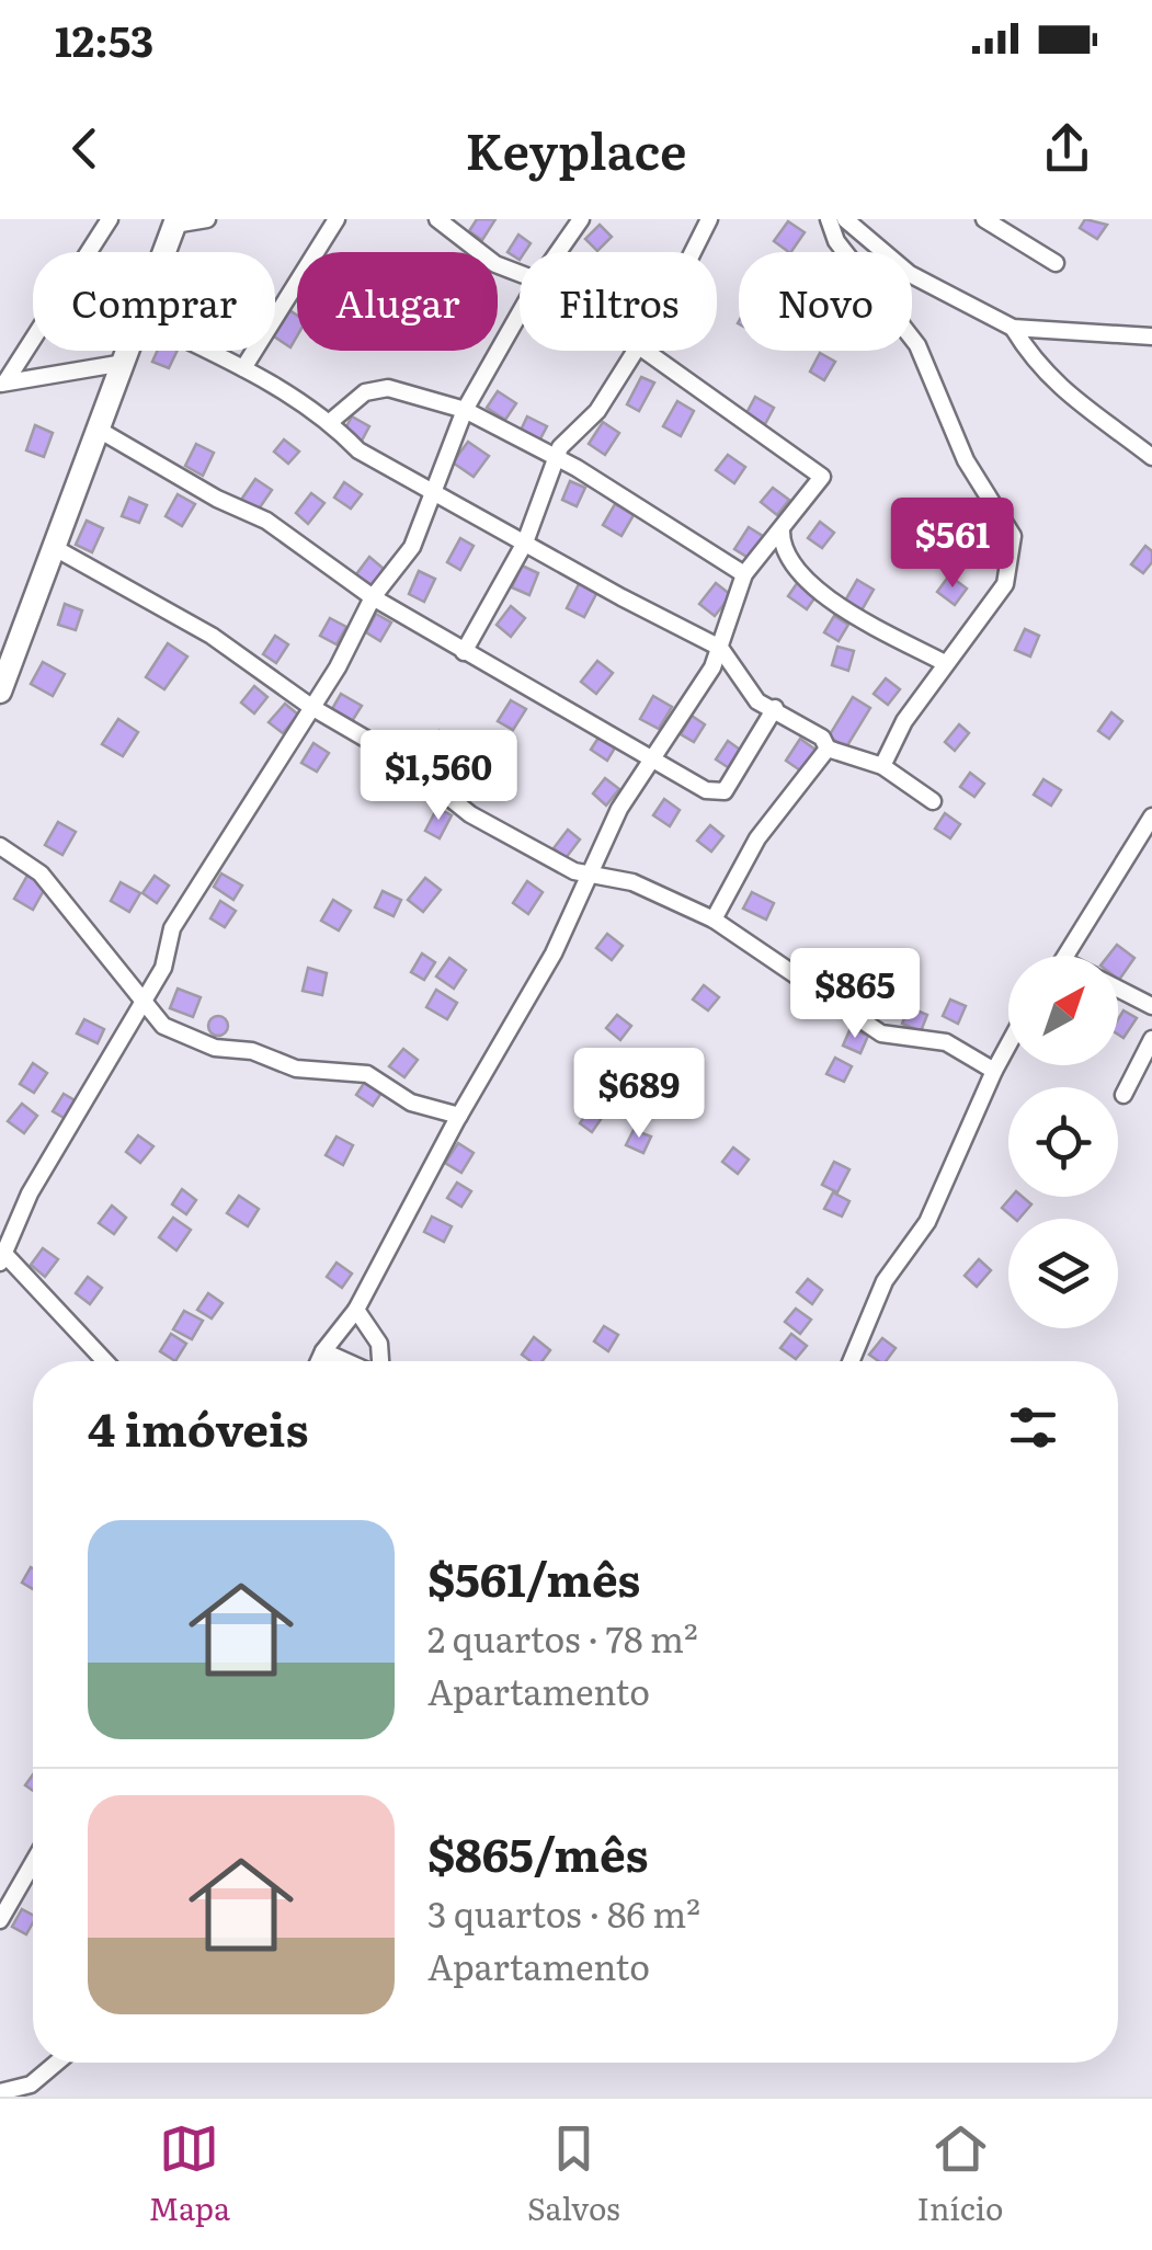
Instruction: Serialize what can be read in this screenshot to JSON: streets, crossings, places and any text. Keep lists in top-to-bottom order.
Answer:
{
  "north": "top right",
  "page": {
    "status": "12:53",
    "header": "Keyplace",
    "chip": [
      "Comprar",
      "Alugar",
      "Filtros",
      "Novo"
    ],
    "price": [
      "$561",
      "$1,560",
      "$865",
      "$689"
    ],
    "heading": "4 imóveis",
    "list": [
      {
        "name": "$561/mês",
        "note": "2 quartos · 78 m² · Apartamento"
      },
      {
        "name": "$865/mês",
        "note": "3 quartos · 86 m² · Apartamento"
      }
    ],
    "tabs": ["Mapa", "Salvos", "Início"]
  }
}
